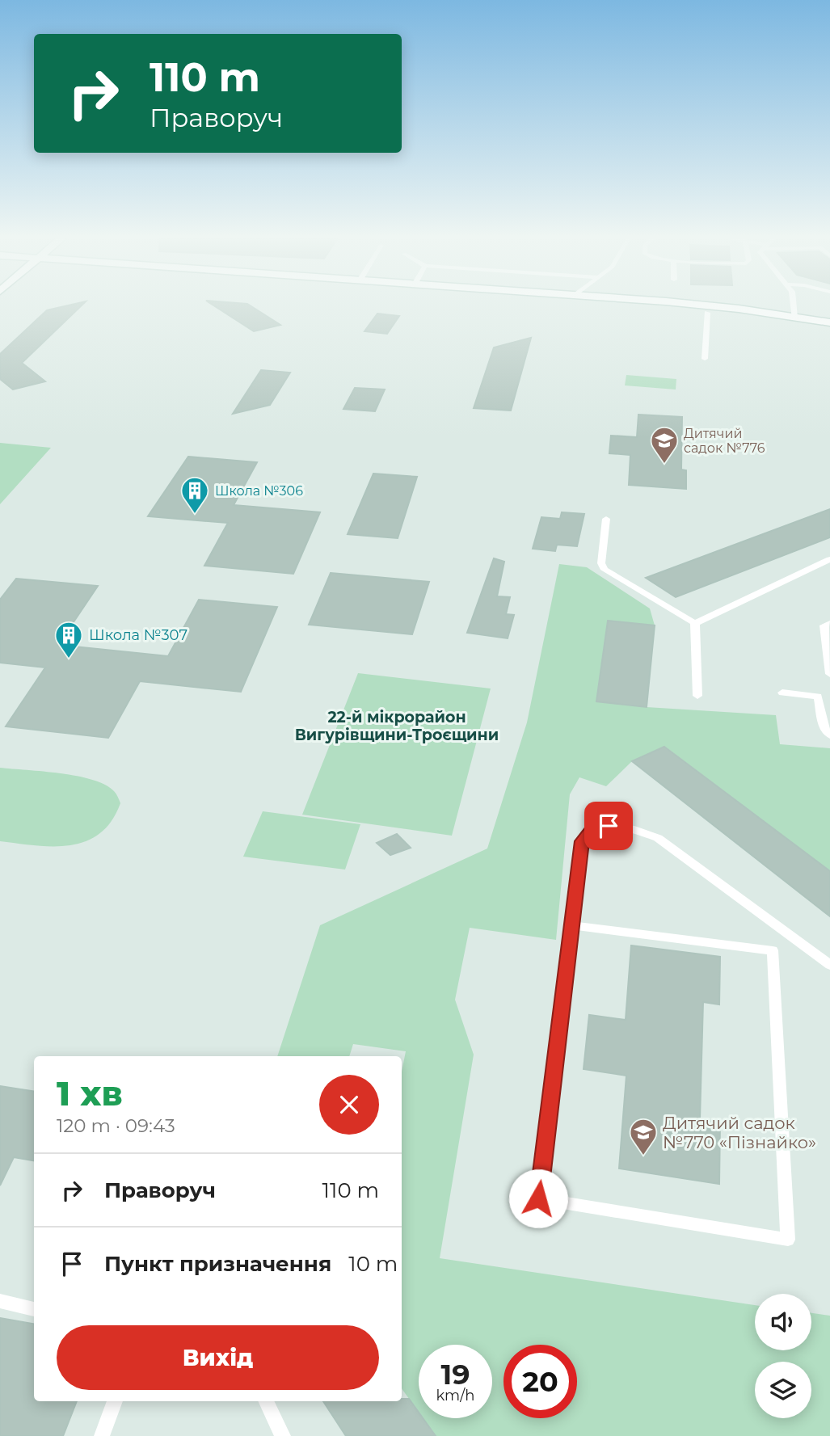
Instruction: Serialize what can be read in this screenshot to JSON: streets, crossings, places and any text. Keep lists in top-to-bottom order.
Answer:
{
  "districts": ["22-й мікрорайон Вигурівщини-Троєщини"],
  "places": {
    "school or university": ["Дитячий садок №776", "Дитячий садок №770 «Пізнайко»"],
    "building": ["Школа №306", "Школа №307"]
  },
  "page": {
    "turn": ["110 m", "Праворуч"],
    "heading": ["1 хв", "120 m · 09:43"],
    "list": [
      {
        "name": "Праворуч",
        "value": "110 m"
      },
      {
        "name": "Пункт призначення",
        "value": "10 m"
      }
    ],
    "buttons": "Вихід",
    "speed": "19 km/h",
    "limit": "20"
  }
}
